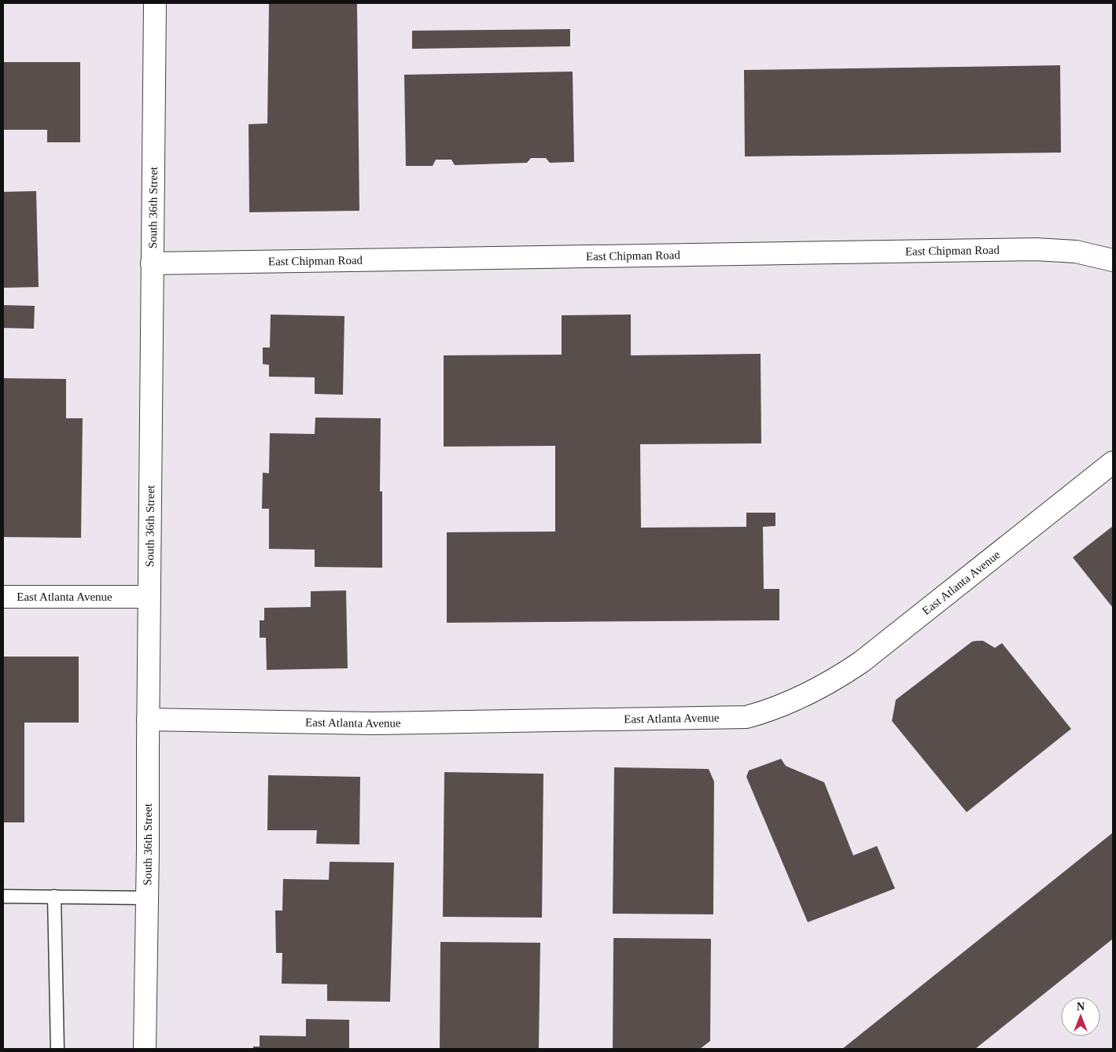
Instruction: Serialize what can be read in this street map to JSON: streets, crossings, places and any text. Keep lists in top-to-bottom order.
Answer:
{
  "streets": {
    "street": ["South 36th Street", "East Chipman Road", "East Atlanta Avenue"]
  },
  "crossings": [
    ["South 36th Street", "East Chipman Road"],
    ["South 36th Street", "East Atlanta Avenue"]
  ],
  "north": "top"
}
